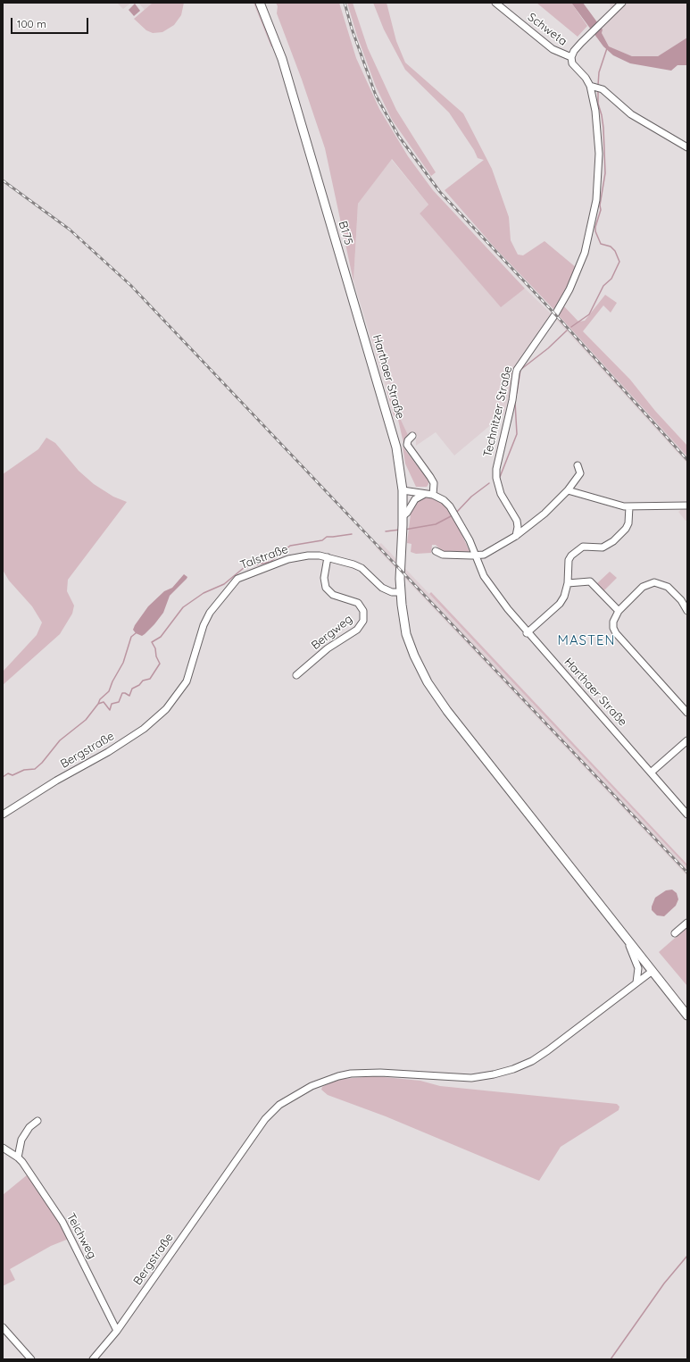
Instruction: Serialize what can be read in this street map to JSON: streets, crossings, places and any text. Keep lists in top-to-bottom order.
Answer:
{
  "streets": {
    "main road": ["B175", "Harthaer Straße"],
    "street": [
      "Schweta",
      "Technitzer Straße",
      "Talstraße",
      "Bergweg",
      "Bergstraße",
      "Teichweg"
    ]
  },
  "crossings": [
    ["B175", "Harthaer Straße"],
    ["Harthaer Straße", "Talstraße"],
    ["Harthaer Straße", "Bergstraße"],
    ["Talstraße", "Bergweg"],
    ["Talstraße", "Bergstraße"],
    ["Bergstraße", "Teichweg"]
  ],
  "districts": ["MASTEN"],
  "scale_bar": "100 m"
}
